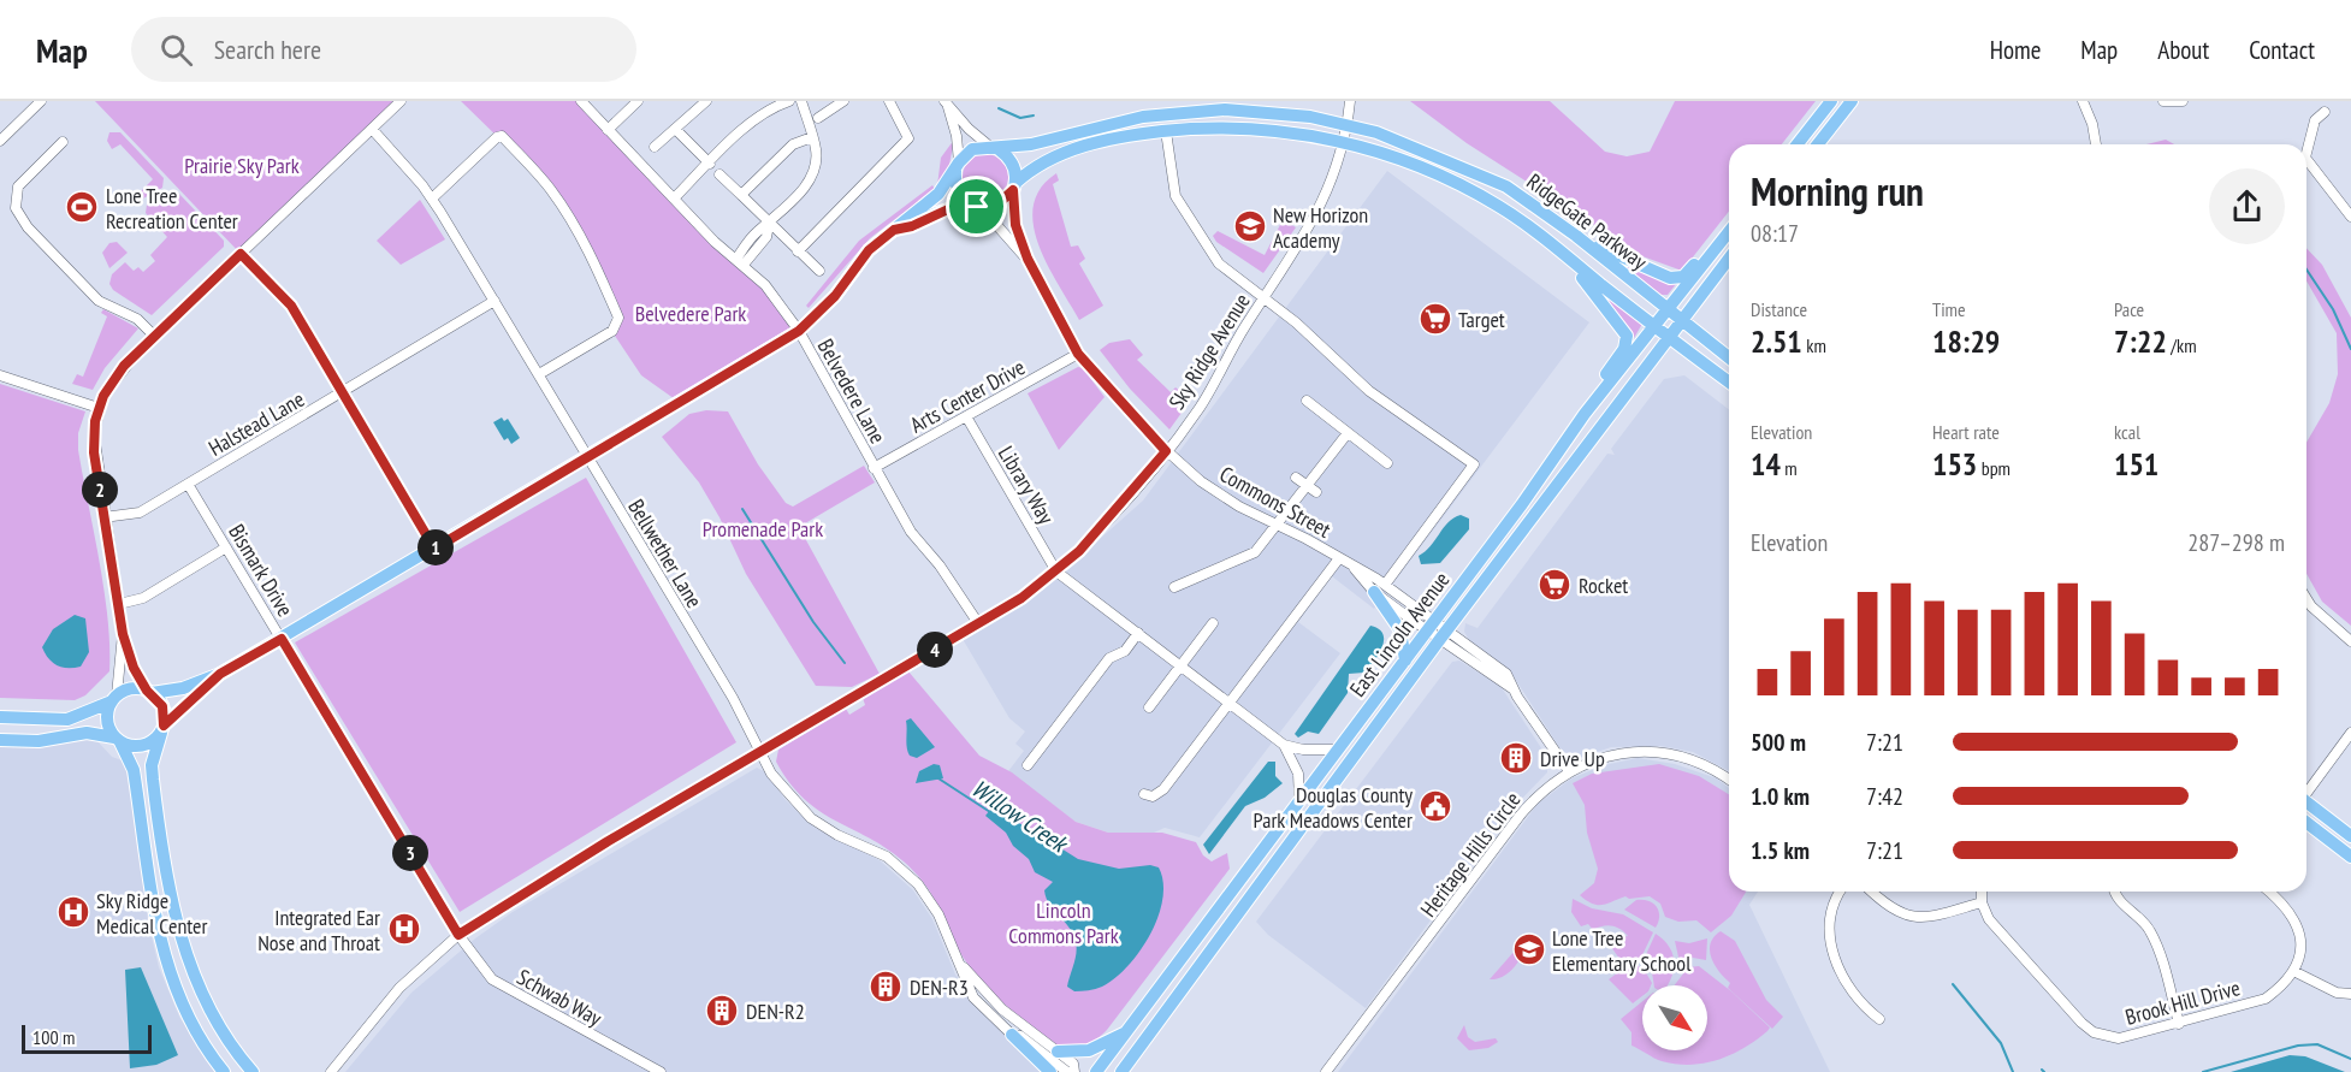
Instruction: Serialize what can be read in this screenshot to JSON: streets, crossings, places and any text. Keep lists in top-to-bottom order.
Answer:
{
  "streets": {
    "main road": ["RidgeGate Parkway", "East Lincoln Avenue"],
    "street": [
      "Sky Ridge Avenue",
      "Belvedere Lane",
      "Arts Center Drive",
      "Halstead Lane",
      "Library Way",
      "Commons Street",
      "Bellwether Lane",
      "Bismark Drive",
      "Heritage Hills Circle",
      "Schwab Way",
      "Brook Hill Drive"
    ]
  },
  "crossings": [
    ["RidgeGate Parkway", "Sky Ridge Avenue"],
    ["RidgeGate Parkway", "Belvedere Lane"],
    ["RidgeGate Parkway", "Commons Street"],
    ["RidgeGate Parkway", "Bellwether Lane"],
    ["RidgeGate Parkway", "Bismark Drive"],
    ["RidgeGate Parkway", "East Lincoln Avenue"],
    ["Sky Ridge Avenue", "Belvedere Lane"],
    ["Sky Ridge Avenue", "Library Way"],
    ["Sky Ridge Avenue", "Commons Street"],
    ["Sky Ridge Avenue", "Bellwether Lane"],
    ["Sky Ridge Avenue", "Bismark Drive"],
    ["Sky Ridge Avenue", "Schwab Way"],
    ["Belvedere Lane", "Arts Center Drive"],
    ["Arts Center Drive", "Library Way"],
    ["Arts Center Drive", "Commons Street"],
    ["Halstead Lane", "Bellwether Lane"],
    ["Halstead Lane", "Bismark Drive"],
    ["Commons Street", "East Lincoln Avenue"],
    ["Commons Street", "Heritage Hills Circle"],
    ["Bismark Drive", "Schwab Way"]
  ],
  "water": ["Willow Creek"],
  "parks": [
    "Prairie Sky Park",
    "Belvedere Park",
    "Promenade Park",
    "Lincoln Commons Park"
  ],
  "places": {
    "sports": ["Lone Tree Recreation Center"],
    "school or university": ["New Horizon Academy", "Lone Tree Elementary School"],
    "supermarket": ["Target", "Rocket"],
    "building": ["Drive Up", "DEN-R3", "DEN-R2"],
    "public building": ["Douglas County Park Meadows Center"],
    "hospital": ["Sky Ridge Medical Center", "Integrated Ear Nose and Throat"]
  },
  "scale_bar": "100 m",
  "north": "bottom right",
  "page": {
    "header": "Map",
    "search": "Search here",
    "nav": [
      "Home",
      "Map",
      "About",
      "Contact"
    ],
    "heading": ["Morning run", "08:17"],
    "stats": [
      ["Distance", "2.51 km"],
      ["Time", "18:29"],
      ["Pace", "7:22 /km"],
      ["Elevation", "14 m"],
      ["Heart rate", "153 bpm"],
      ["kcal", "151"]
    ],
    "pins": [
      "2",
      "1",
      "4",
      "3"
    ],
    "chart": ["Elevation", "287–298 m"],
    "list": [
      {
        "name": "500 m",
        "note": "7:21"
      },
      {
        "name": "1.0 km",
        "note": "7:42"
      },
      {
        "name": "1.5 km",
        "note": "7:21"
      }
    ],
    "scale": "100 m"
  }
}
